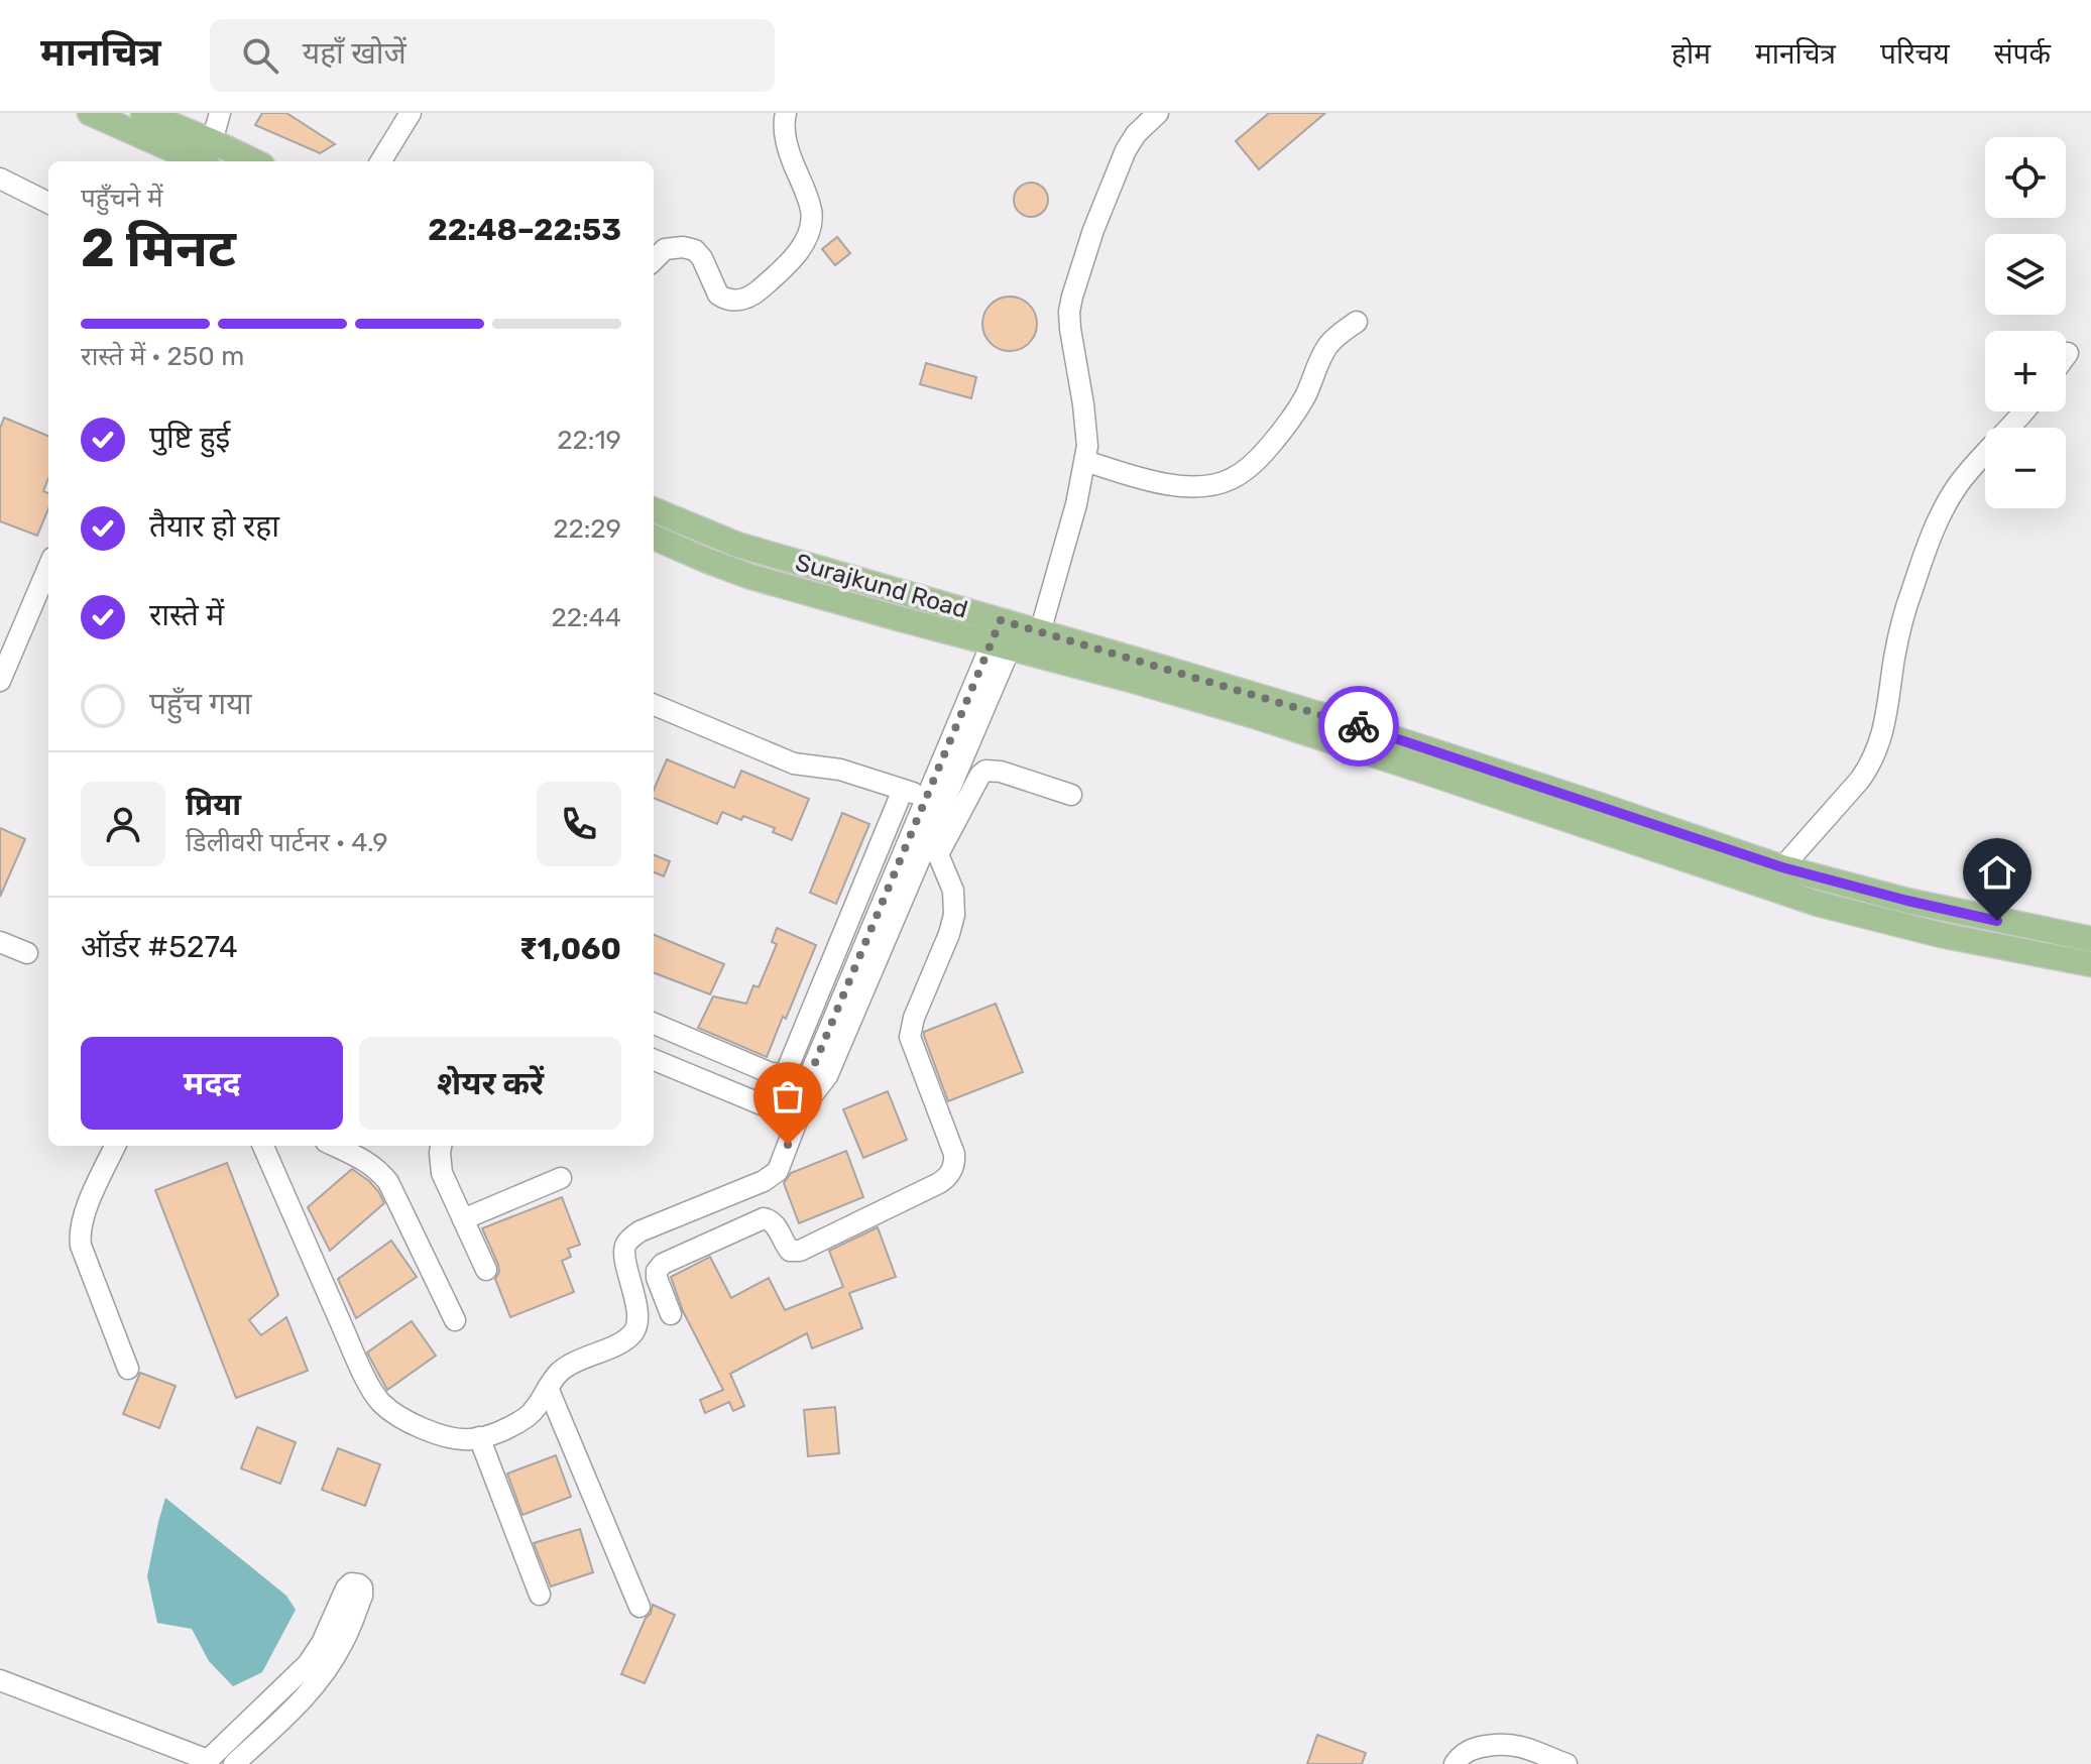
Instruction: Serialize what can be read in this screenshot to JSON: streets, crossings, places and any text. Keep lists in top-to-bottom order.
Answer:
{
  "streets": {
    "main road": ["Surajkund Road"]
  },
  "page": {
    "header": "मानचित्र",
    "search": "यहाँ खोजें",
    "nav": [
      "होम",
      "मानचित्र",
      "परिचय",
      "संपर्क"
    ],
    "map_buttons": ["+", "−"],
    "heading": ["2 मिनट", "पहुँचने में", "22:48–22:53"],
    "panel": [
      "प्रिया",
      "डिलीवरी पार्टनर · 4.9",
      "ऑर्डर #5274",
      "₹1,060"
    ],
    "bar": "रास्ते में · 250 m",
    "list": [
      ["पुष्टि हुई", "22:19"],
      ["तैयार हो रहा", "22:29"],
      ["रास्ते में", "22:44"],
      "पहुँच गया"
    ],
    "buttons": ["मदद", "शेयर करें"]
  }
}
